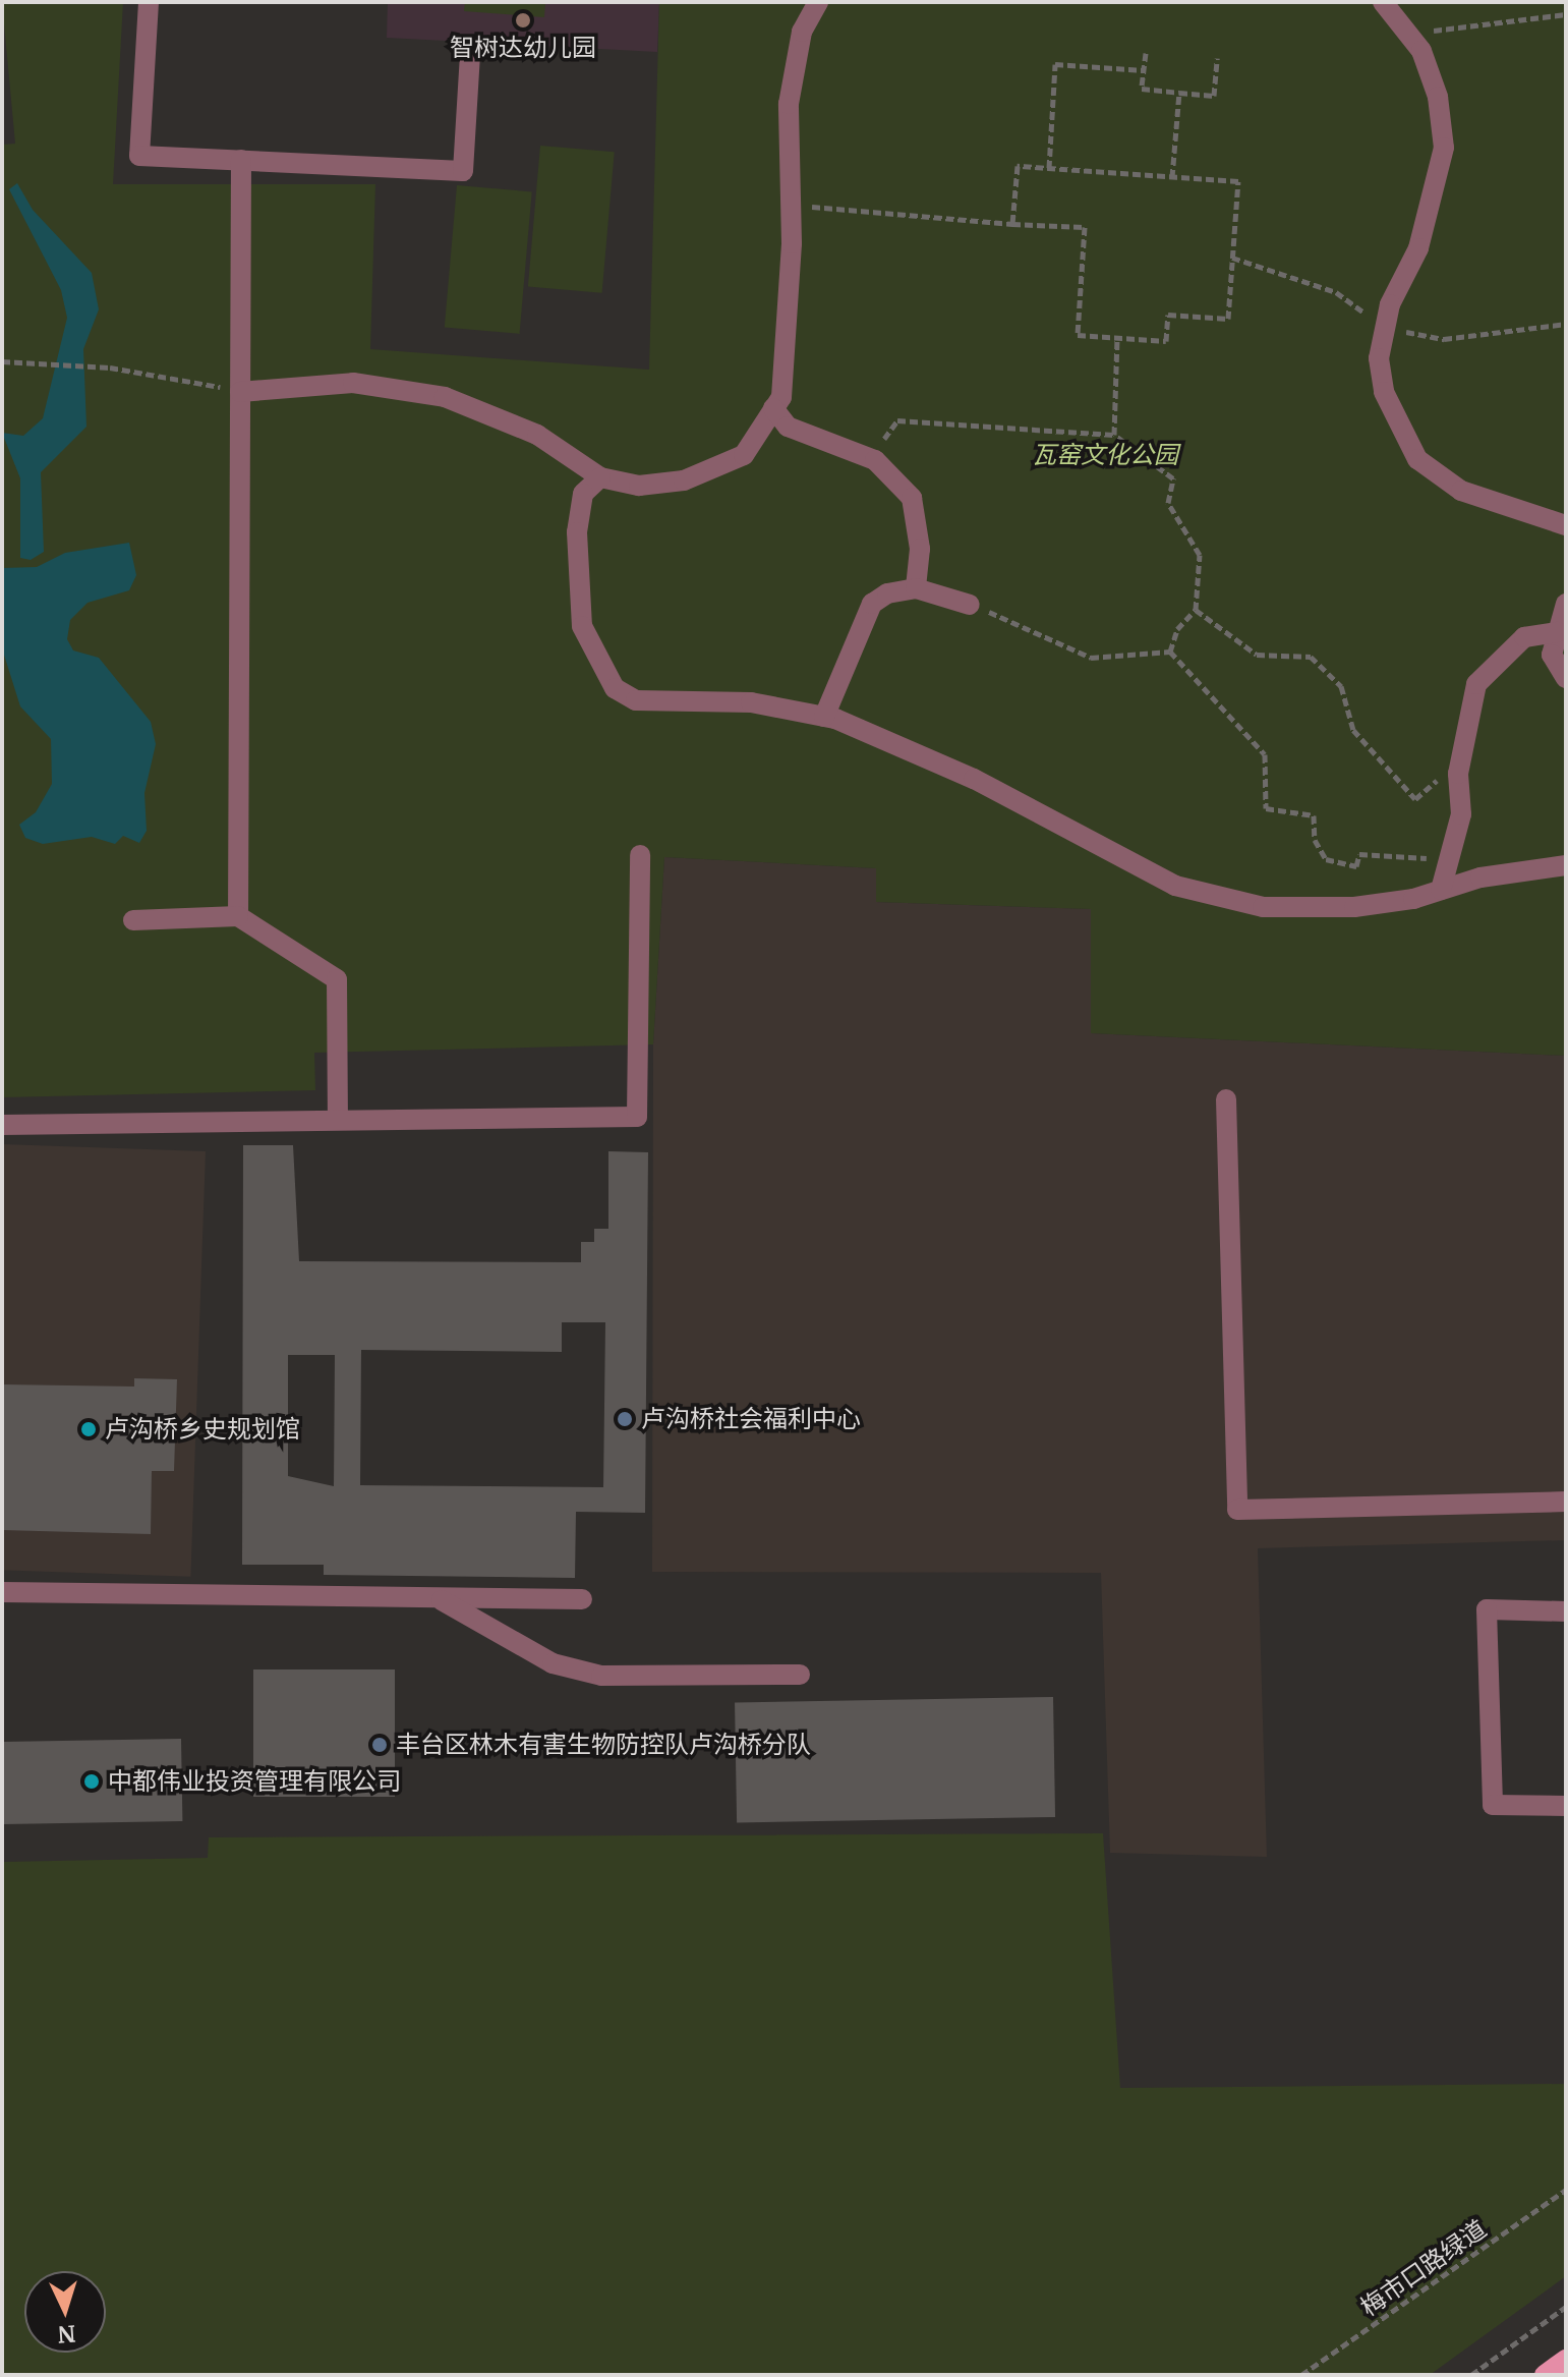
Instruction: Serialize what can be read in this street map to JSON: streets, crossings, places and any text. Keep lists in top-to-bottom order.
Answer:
{
  "streets": {
    "path": ["梅市口路绿道"]
  },
  "parks": ["瓦窑文化公园"],
  "places": [
    "智树达幼儿园",
    "卢沟桥社会福利中心",
    "卢沟桥乡史规划馆",
    "丰台区林木有害生物防控队卢沟桥分队",
    "中都伟业投资管理有限公司"
  ],
  "north": "bottom"
}
